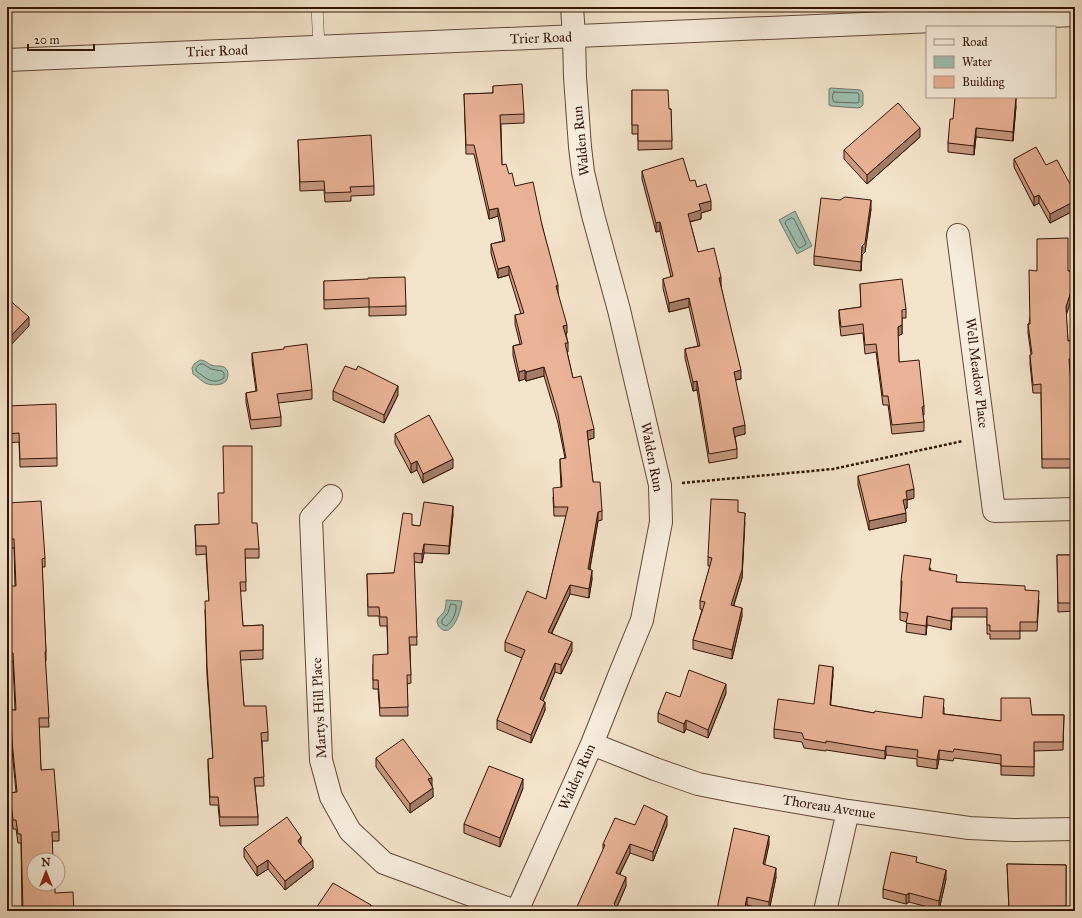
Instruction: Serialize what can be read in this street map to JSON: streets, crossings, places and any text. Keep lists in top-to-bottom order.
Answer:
{
  "streets": {
    "street": [
      "Trier Road",
      "Walden Run",
      "Well Meadow Place",
      "Martys Hill Place",
      "Thoreau Avenue"
    ]
  },
  "crossings": [
    ["Trier Road", "Walden Run"],
    ["Walden Run", "Martys Hill Place"],
    ["Walden Run", "Thoreau Avenue"]
  ],
  "legend": ["Road", "Water", "Building"],
  "scale_bar": "20 m",
  "north": "top"
}
